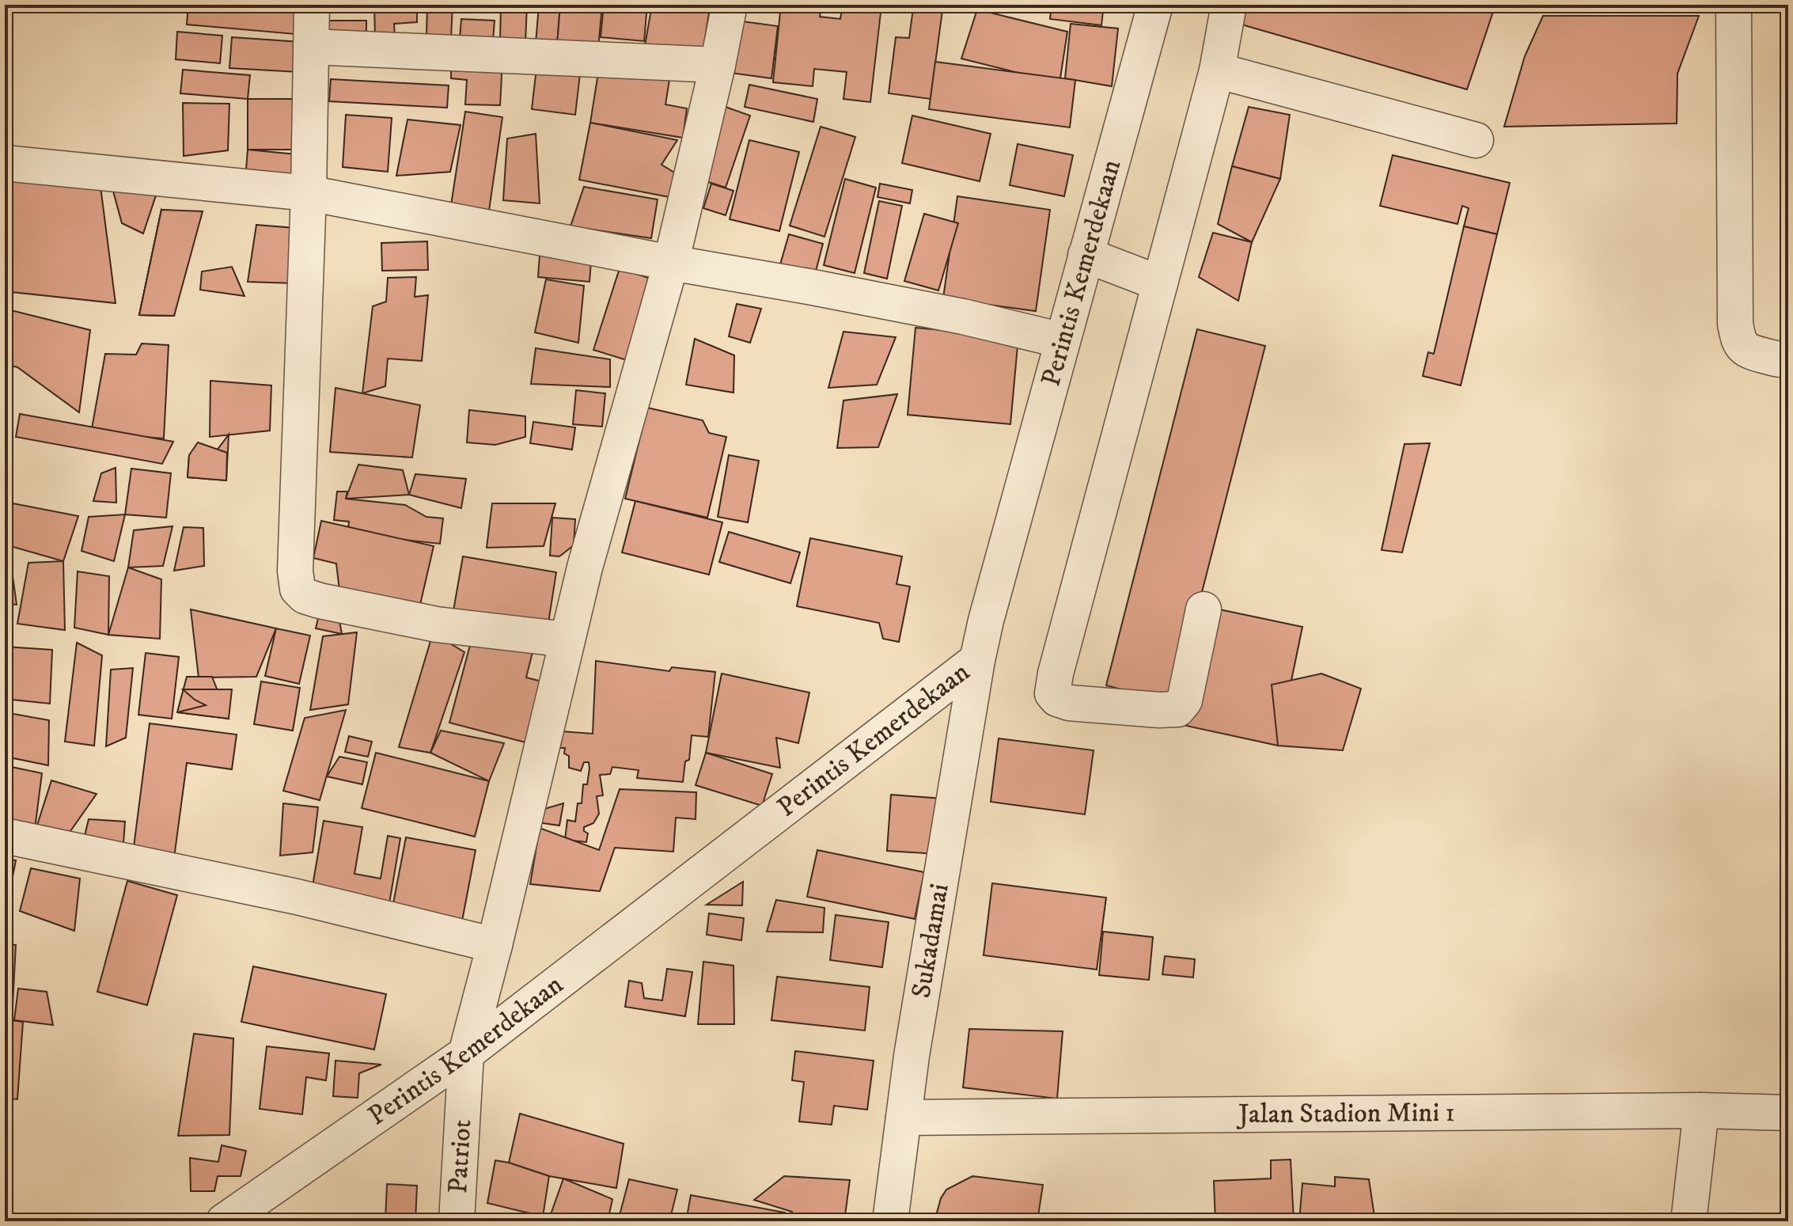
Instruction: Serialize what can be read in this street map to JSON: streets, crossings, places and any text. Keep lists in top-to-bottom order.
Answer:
{
  "streets": {
    "street": [
      "Perintis Kemerdekaan",
      "Sukadamai",
      "Jalan Stadion Mini 1",
      "Patriot"
    ]
  },
  "crossings": [
    ["Perintis Kemerdekaan", "Sukadamai"],
    ["Perintis Kemerdekaan", "Patriot"],
    ["Sukadamai", "Jalan Stadion Mini 1"]
  ]
}
